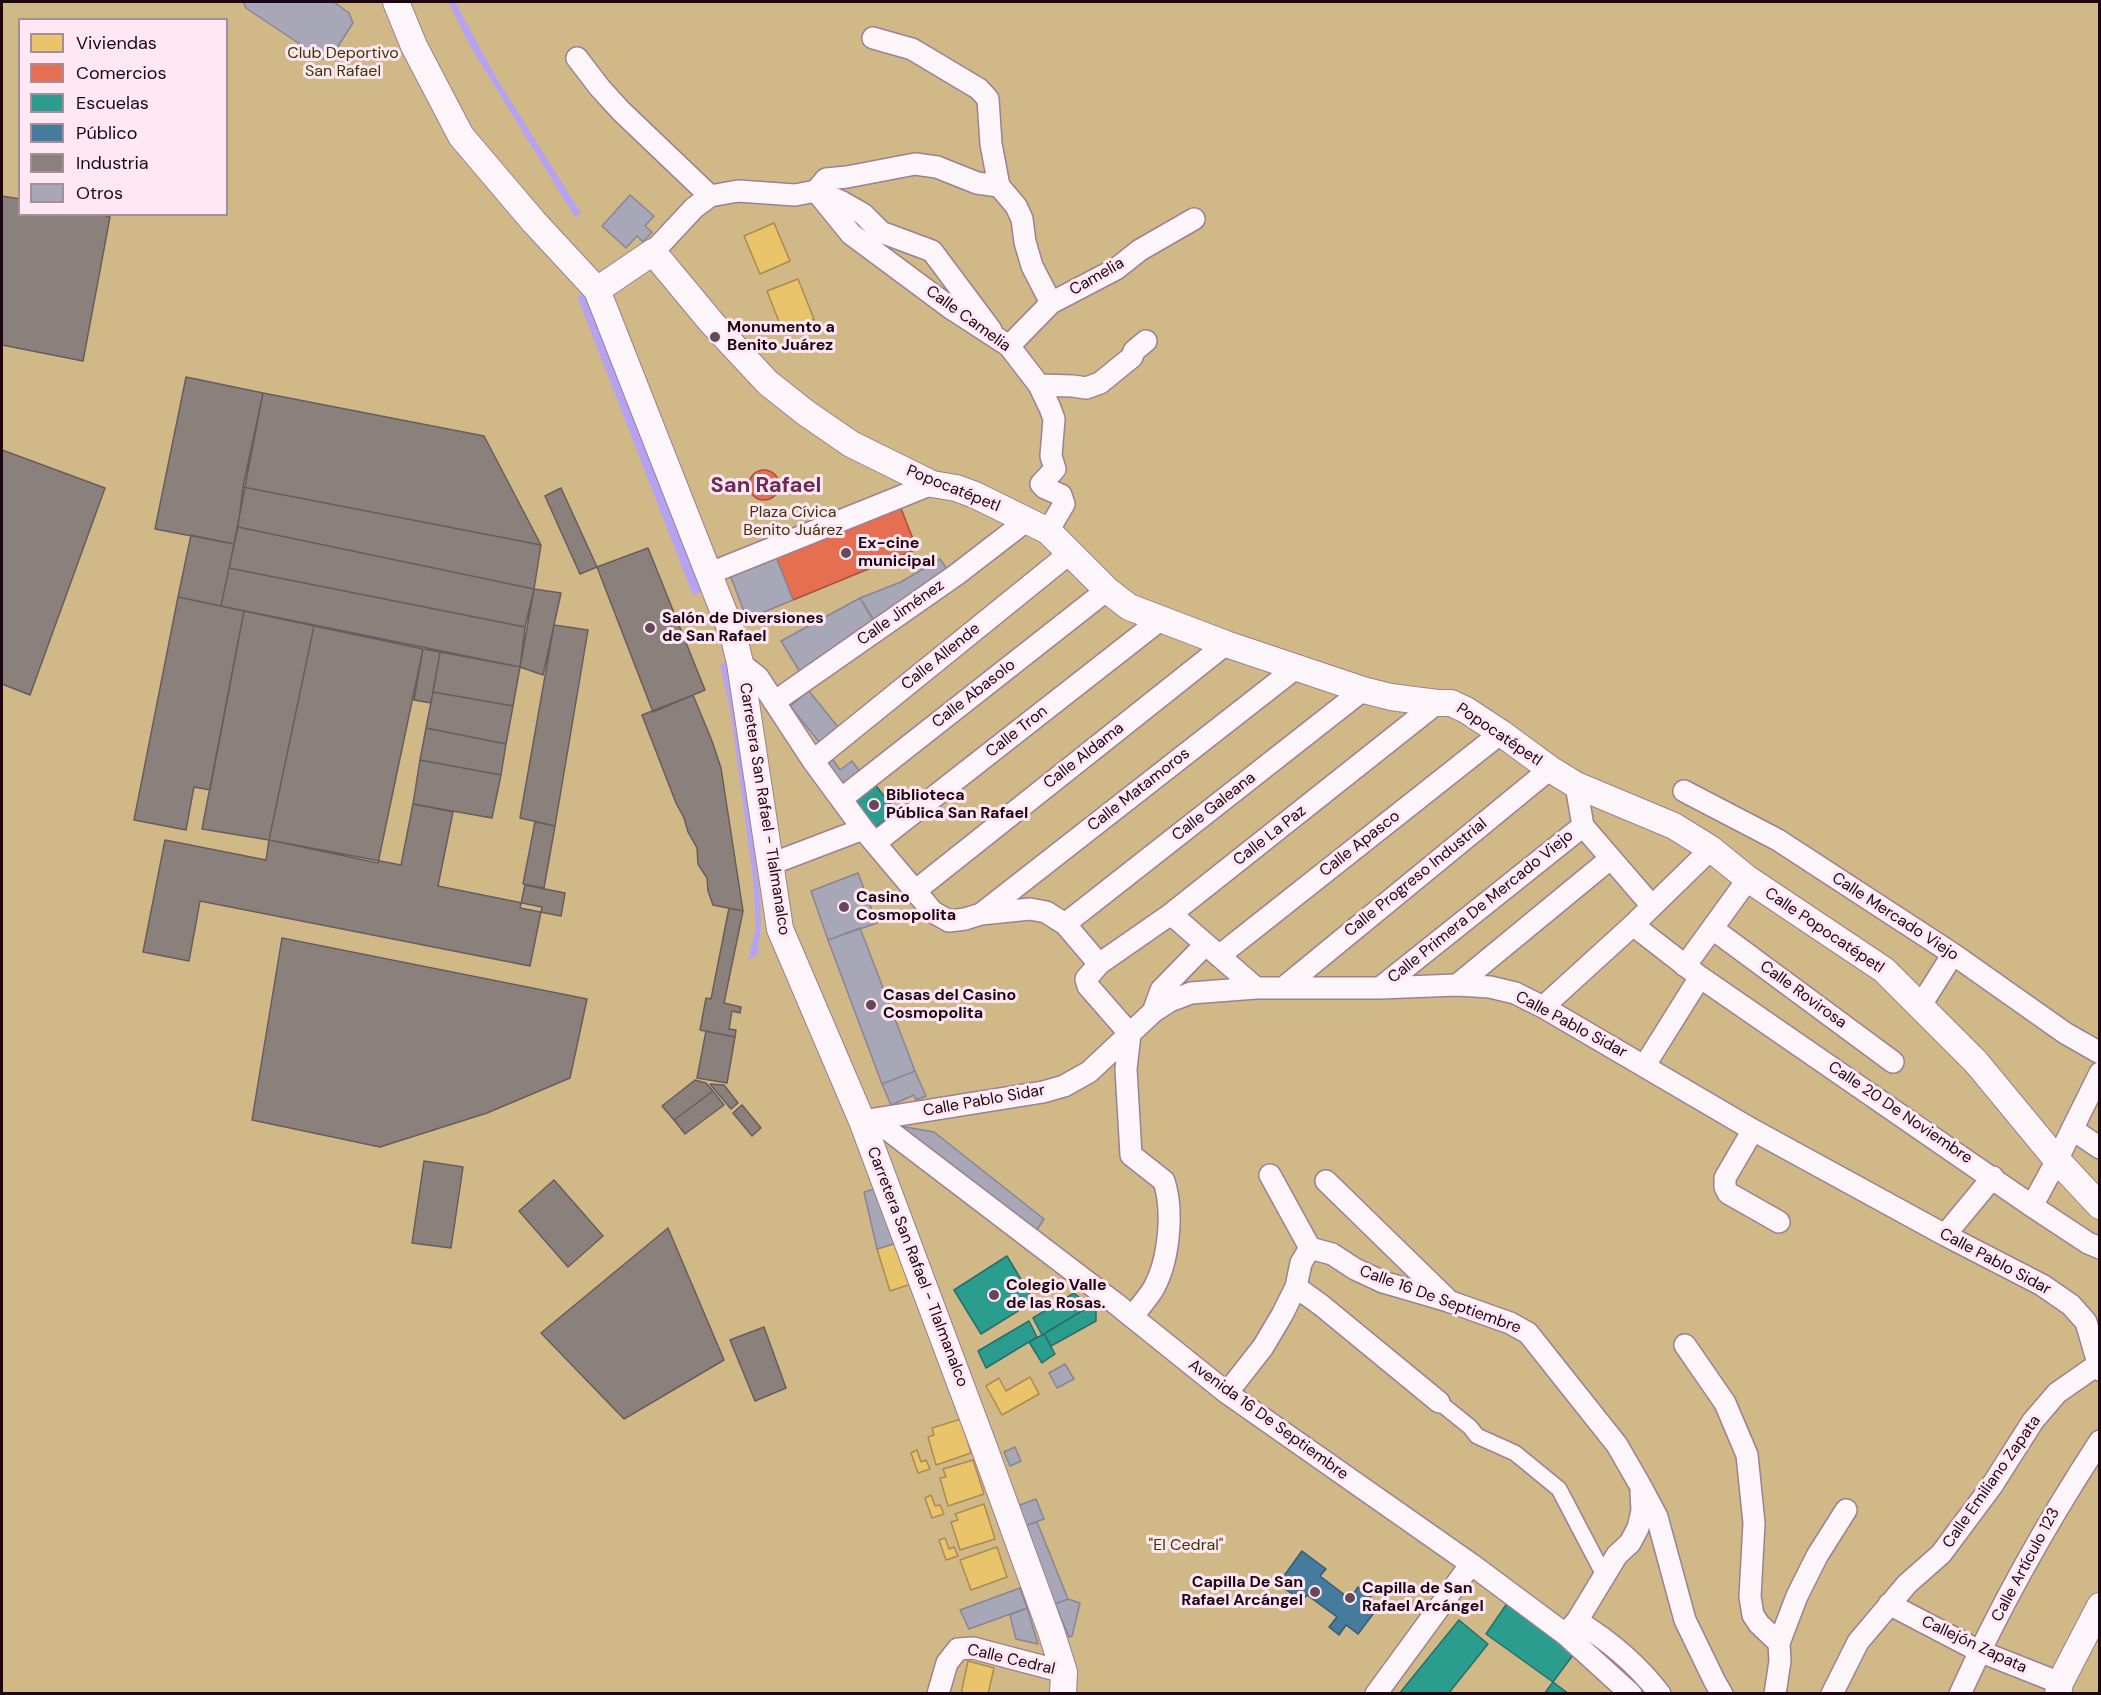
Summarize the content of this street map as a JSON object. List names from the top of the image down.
{
  "streets": {
    "street": [
      "Camelia",
      "Calle Camelia",
      "Popocatépetl",
      "Calle Jiménez",
      "Calle Allende",
      "Calle Abasolo",
      "Calle Tron",
      "Calle Aldama",
      "Calle Matamoros",
      "Calle Galeana",
      "Carretera San Rafael - Tlalmanalco",
      "Calle La Paz",
      "Calle Apasco",
      "Calle Progreso Industrial",
      "Calle Primera De Mercado Viejo",
      "Calle Mercado Viejo",
      "Calle Popocatépetl",
      "Calle Rovirosa",
      "Calle Pablo Sidar",
      "Calle 20 De Noviembre",
      "Calle 16 De Septiembre",
      "Avenida 16 De Septiembre",
      "Calle Emiliano Zapata",
      "Calle Artículo 123",
      "Callejón Zapata",
      "Calle Cedral"
    ]
  },
  "crossings": [
    ["Camelia", "Calle Camelia"],
    ["Calle Camelia", "Popocatépetl"],
    ["Popocatépetl", "Calle Jiménez"],
    ["Popocatépetl", "Calle Allende"],
    ["Popocatépetl", "Calle Abasolo"],
    ["Popocatépetl", "Calle Tron"],
    ["Popocatépetl", "Calle Aldama"],
    ["Popocatépetl", "Calle Matamoros"],
    ["Popocatépetl", "Calle Galeana"],
    ["Popocatépetl", "Calle La Paz"],
    ["Popocatépetl", "Calle Apasco"],
    ["Popocatépetl", "Calle Progreso Industrial"],
    ["Popocatépetl", "Calle Popocatépetl"],
    ["Calle Tron", "Carretera San Rafael - Tlalmanalco"],
    ["Carretera San Rafael - Tlalmanalco", "Calle Pablo Sidar"],
    ["Carretera San Rafael - Tlalmanalco", "Avenida 16 De Septiembre"],
    ["Carretera San Rafael - Tlalmanalco", "Calle Cedral"],
    ["Calle Apasco", "Calle Pablo Sidar"],
    ["Calle Progreso Industrial", "Calle Popocatépetl"],
    ["Calle Progreso Industrial", "Calle Pablo Sidar"],
    ["Calle Primera De Mercado Viejo", "Calle Pablo Sidar"],
    ["Calle Pablo Sidar", "Avenida 16 De Septiembre"],
    ["Calle Pablo Sidar", "Calle Emiliano Zapata"],
    ["Calle Emiliano Zapata", "Callejón Zapata"],
    ["Calle Artículo 123", "Callejón Zapata"]
  ],
  "districts": ["San Rafael"],
  "parks": ["Club Deportivo San Rafael", "Plaza Cívica Benito Juárez", "\"El Cedral\""],
  "places": [
    "Monumento a Benito Juárez",
    "Ex-cine municipal",
    "Salón de Diversiones de San Rafael",
    "Biblioteca Pública San Rafael",
    "Casino Cosmopolita",
    "Casas del Casino Cosmopolita",
    "Colegio Valle de las Rosas.",
    "Capilla De San Rafael Arcángel",
    "Capilla de San Rafael Arcángel"
  ],
  "legend": [
    "Viviendas",
    "Comercios",
    "Escuelas",
    "Público",
    "Industria",
    "Otros"
  ]
}
